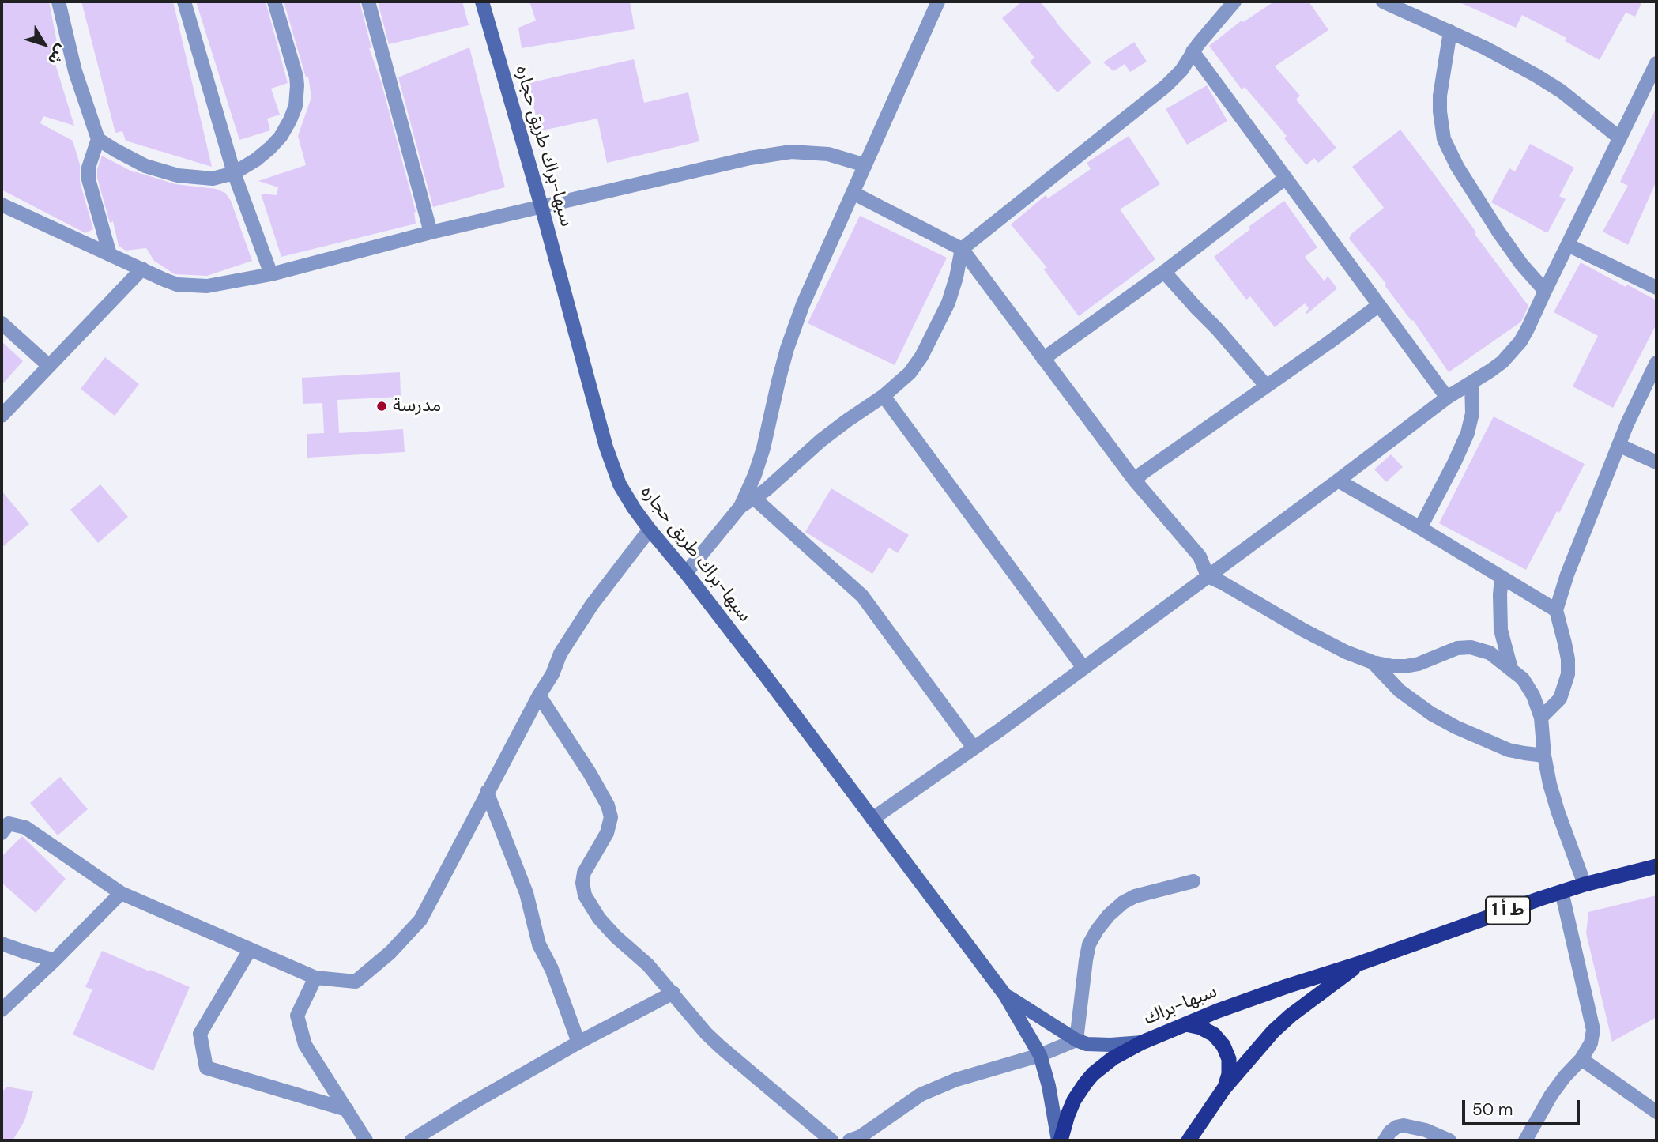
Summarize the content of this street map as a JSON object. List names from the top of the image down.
{
  "streets": {
    "highway": ["ط أ 1", "سبها-براك"],
    "main road": ["سبها-براك طريق حجاره"]
  },
  "crossings": [
    ["سبها-براك طريق حجاره", "سبها-براك"]
  ],
  "places": ["مدرسة"],
  "scale_bar": "50 m",
  "north": "bottom right"
}
